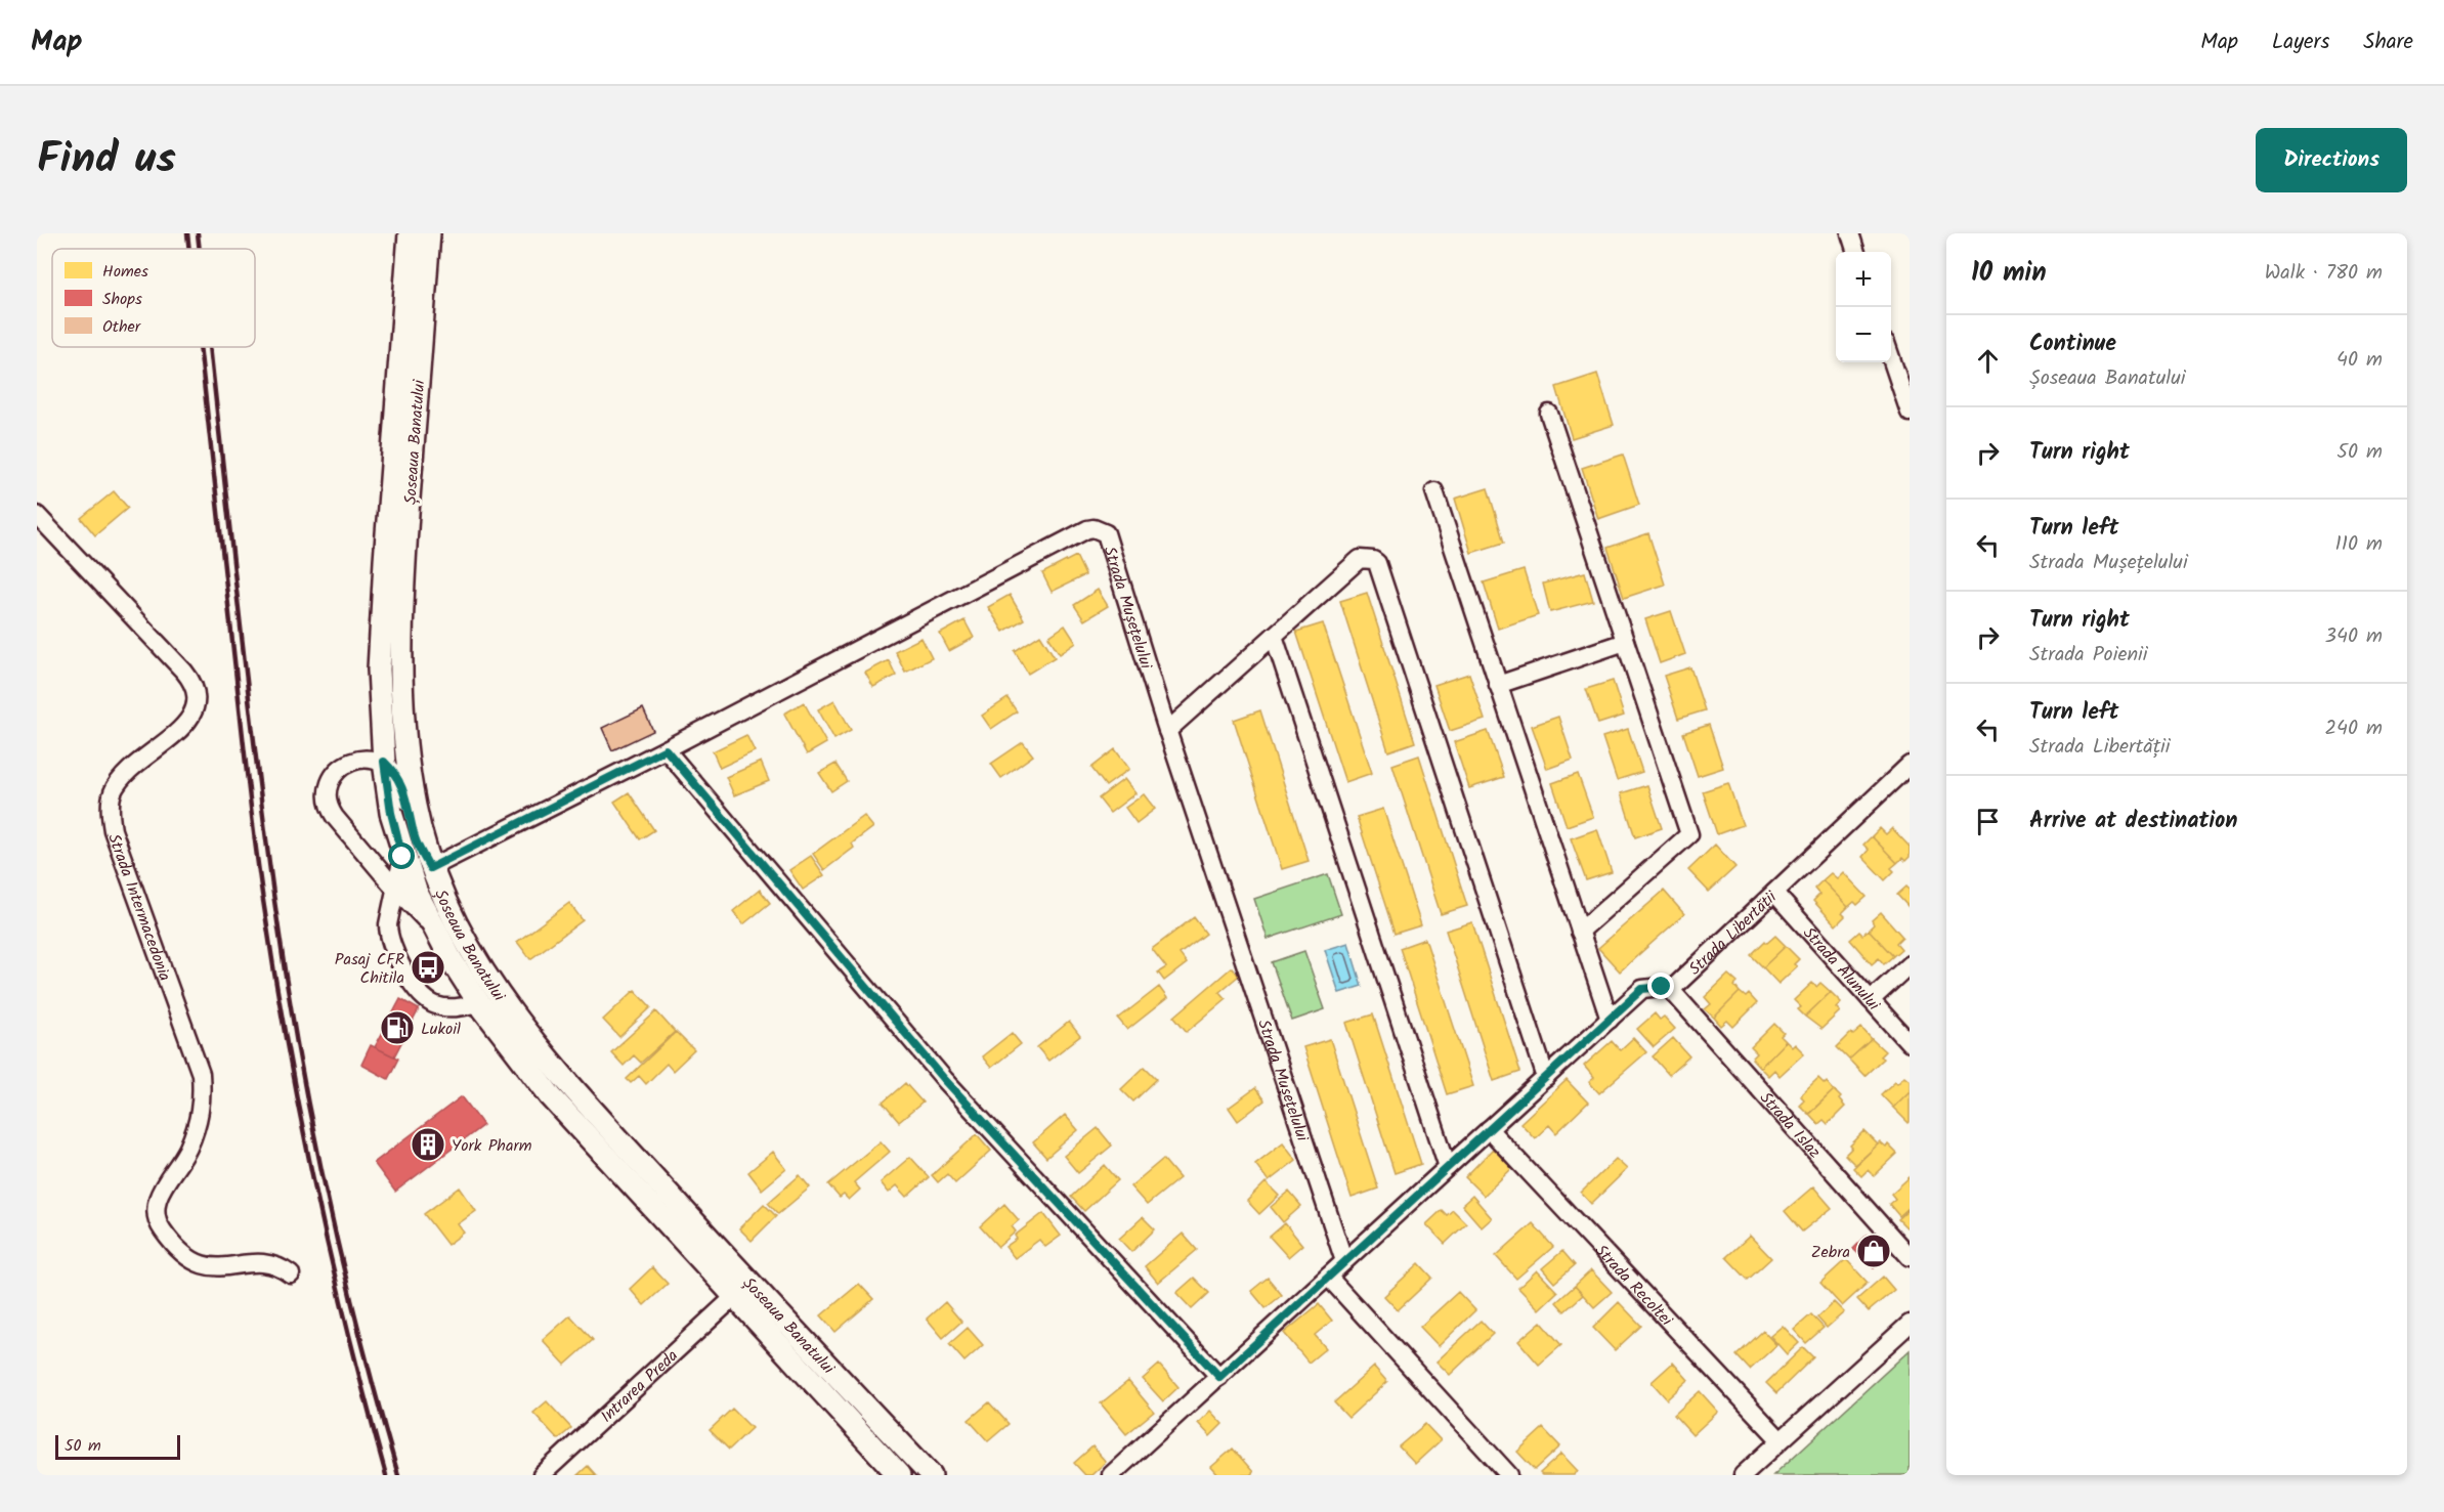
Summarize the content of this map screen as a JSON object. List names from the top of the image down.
{
  "streets": {
    "main road": ["Șoseaua Banatului"],
    "street": [
      "Strada Mușețelului",
      "Strada Intermacedonia",
      "Strada Libertății",
      "Strada Alunului",
      "Strada Islaz",
      "Strada Recoltei",
      "Intrarea Preda"
    ]
  },
  "crossings": [
    ["Șoseaua Banatului", "Strada Mușețelului"],
    ["Șoseaua Banatului", "Intrarea Preda"],
    ["Strada Libertății", "Strada Alunului"],
    ["Strada Libertății", "Strada Islaz"]
  ],
  "places": {
    "bus stop": ["Pasaj CFR Chitila"],
    "fuel station": ["Lukoil"],
    "building": ["York Pharm"],
    "shop": ["Zebra"]
  },
  "legend": ["Homes", "Shops", "Other"],
  "scale_bar": "50 m",
  "page": {
    "header": "Map",
    "nav": ["Map", "Layers", "Share"],
    "title": "Find us",
    "buttons": "Directions",
    "heading": ["10 min", "Walk · 780 m"],
    "map_buttons": ["+", "−"],
    "list": [
      ["Continue", "Șoseaua Banatului", "40 m"],
      ["Turn right", "50 m"],
      ["Turn left", "Strada Mușețelului", "110 m"],
      ["Turn right", "Strada Poienii", "340 m"],
      ["Turn left", "Strada Libertății", "240 m"],
      "Arrive at destination"
    ],
    "scale": "50 m"
  }
}
